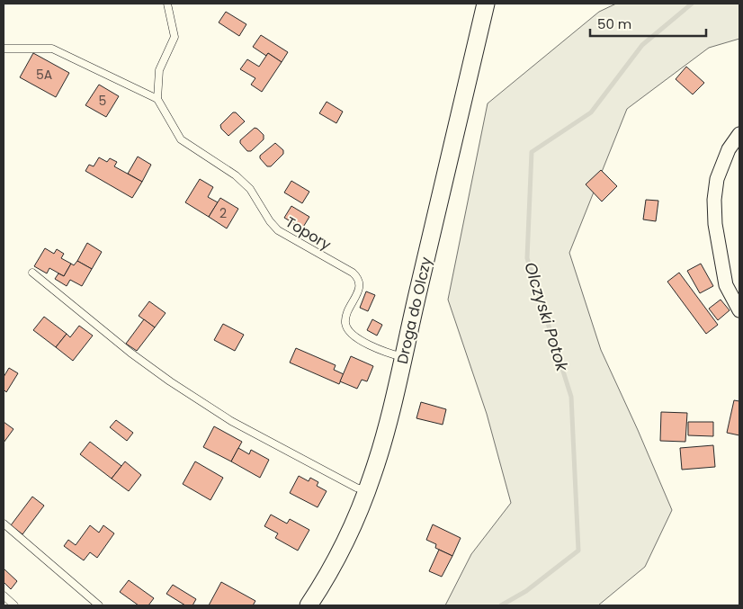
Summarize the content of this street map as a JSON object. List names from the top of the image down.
{
  "streets": {
    "street": ["Droga do Olczy"],
    "lane": ["Topory"]
  },
  "crossings": [
    ["Topory", "Droga do Olczy"]
  ],
  "water": ["Olczyski Potok"],
  "house_numbers": ["5A", "5", "2"],
  "scale_bar": "50 m"
}
